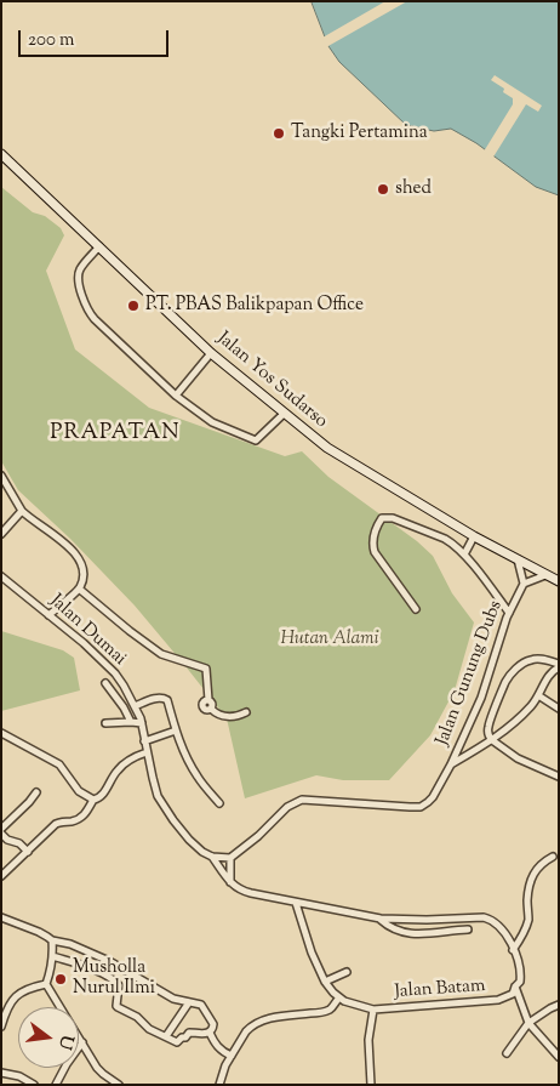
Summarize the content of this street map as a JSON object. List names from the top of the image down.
{
  "streets": {
    "main road": ["Jalan Yos Sudarso"],
    "street": ["Jalan Dumai", "Jalan Gunung Dubs", "Jalan Batam"]
  },
  "districts": ["PRAPATAN"],
  "parks": ["Hutan Alami"],
  "places": [
    "Tangki Pertamina",
    "shed",
    "PT. PBAS Balikpapan Office",
    "Musholla Nurul Ilmi"
  ],
  "scale_bar": "200 m",
  "north": "right"
}
